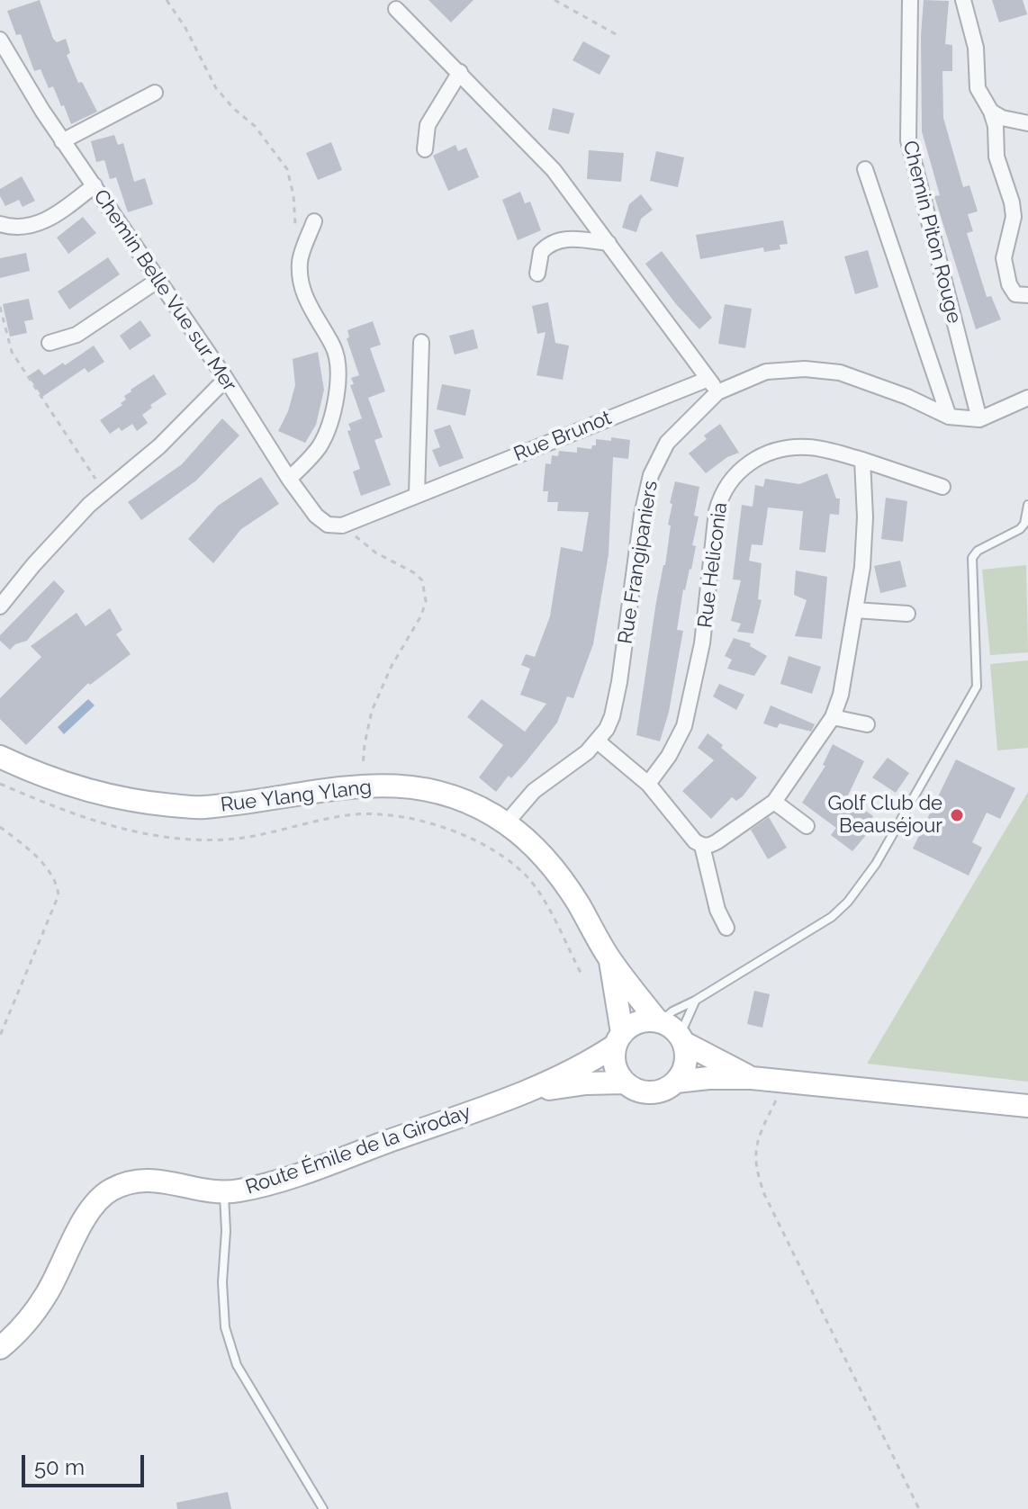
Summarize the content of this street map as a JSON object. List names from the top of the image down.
{
  "streets": {
    "main road": ["Rue Ylang Ylang", "Route Émile de la Giroday"],
    "street": [
      "Chemin Piton Rouge",
      "Chemin Belle Vue sur Mer",
      "Rue Brunot",
      "Rue Frangipaniers",
      "Rue Heliconia"
    ]
  },
  "crossings": [
    ["Chemin Piton Rouge", "Rue Frangipaniers"],
    ["Chemin Belle Vue sur Mer", "Rue Brunot"],
    ["Rue Frangipaniers", "Rue Ylang Ylang"]
  ],
  "places": ["Golf Club de Beauséjour"],
  "scale_bar": "50 m"
}
